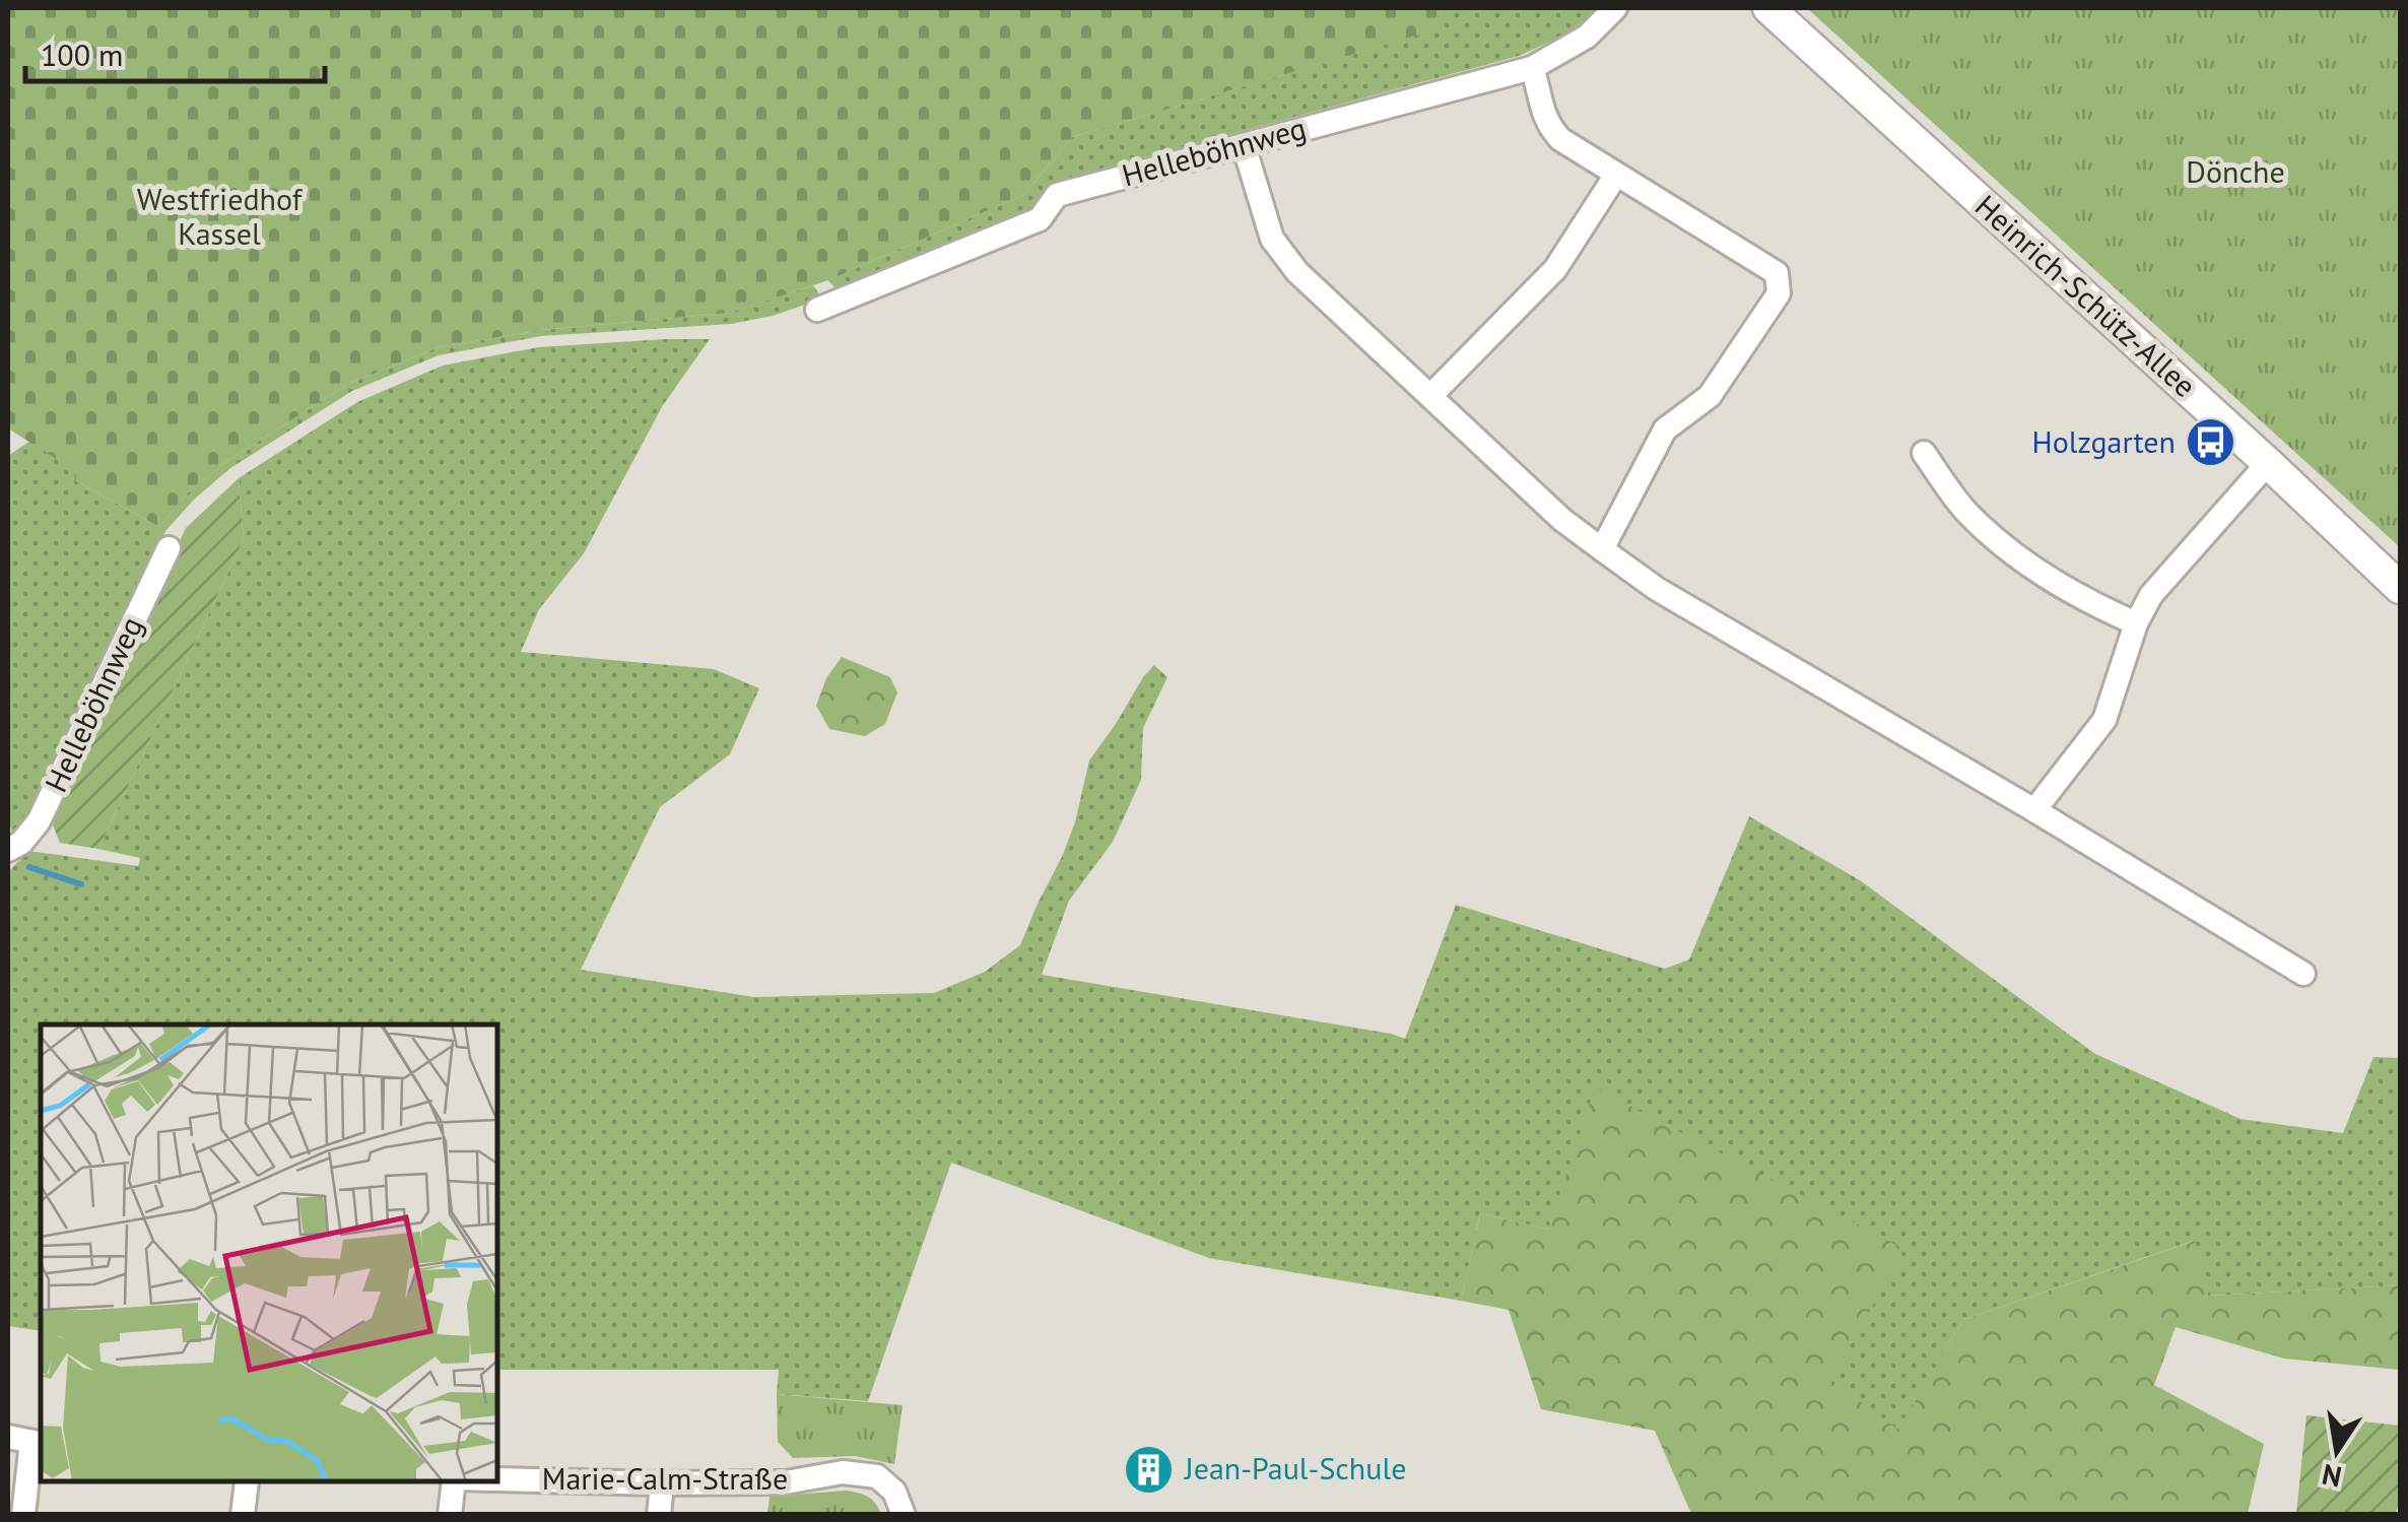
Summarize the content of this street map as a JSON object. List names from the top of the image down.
{
  "streets": {
    "main road": ["Heinrich-Schütz-Allee"],
    "street": ["Helleböhnweg", "Marie-Calm-Straße"]
  },
  "parks": ["Dönche", "Westfriedhof Kassel"],
  "places": {
    "bus stop": ["Holzgarten"],
    "building": ["Jean-Paul-Schule"]
  },
  "scale_bar": "100 m",
  "north": "bottom"
}
